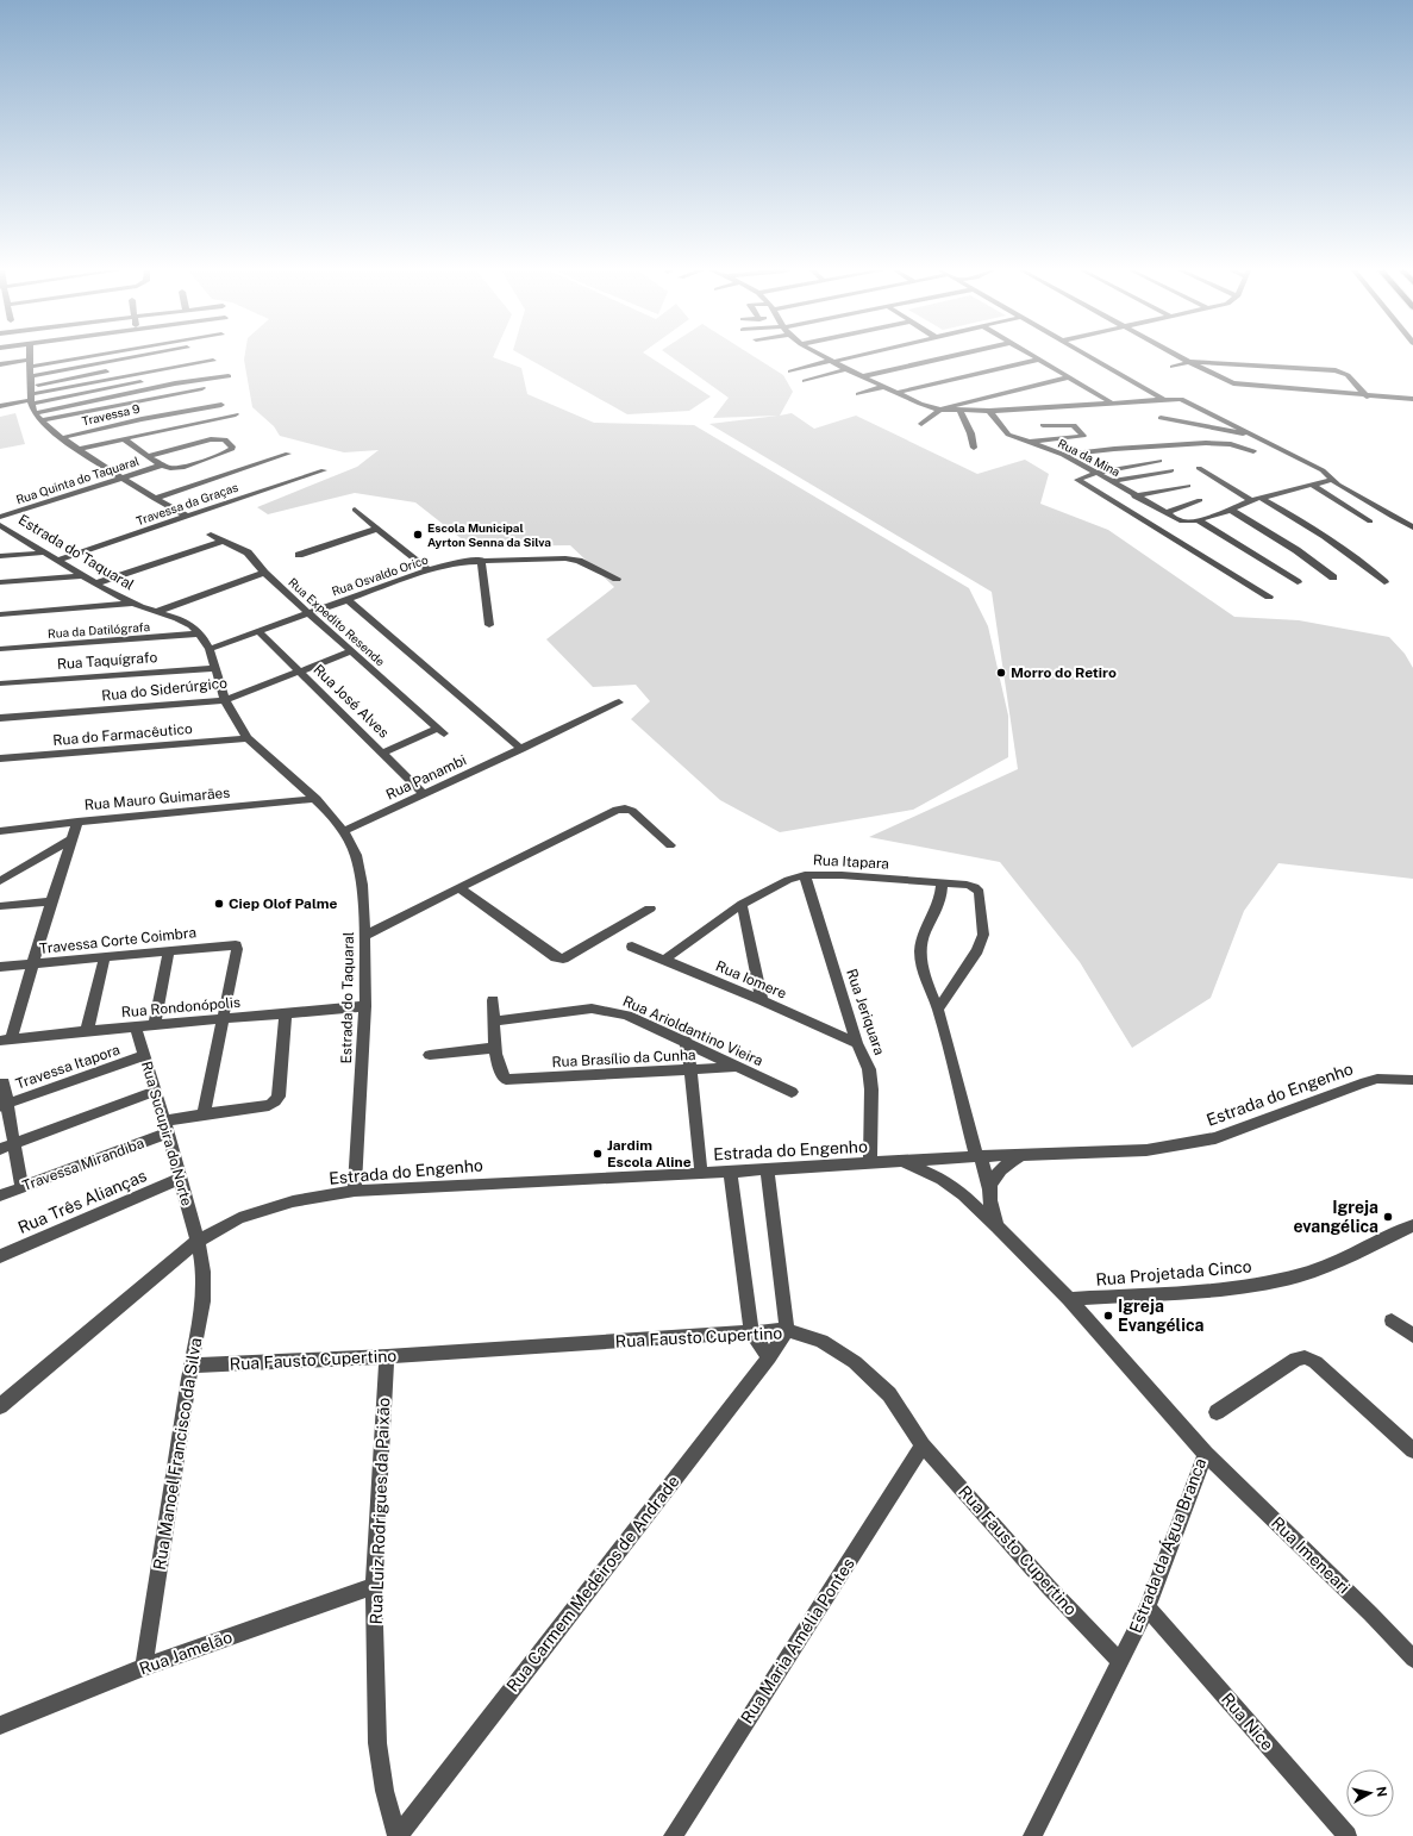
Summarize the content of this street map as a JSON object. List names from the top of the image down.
{
  "streets": {
    "street": [
      "Travessa 9",
      "Rua da Mina",
      "Rua Quinta do Taquaral",
      "Travessa da Graças",
      "Estrada do Taquaral",
      "Rua Osvaldo Orico",
      "Rua Expedito Resende",
      "Rua da Datilógrafa",
      "Rua Taquígrafo",
      "Rua do Siderúrgico",
      "Rua José Alves",
      "Rua do Farmacêutico",
      "Rua Panambi",
      "Rua Mauro Guimarães",
      "Rua Itapara",
      "Travessa Corte Coimbra",
      "Rua Iomere",
      "Rua Rondonópolis",
      "Rua Jeriquara",
      "Rua Arioldantino Vieira",
      "Rua Brasílio da Cunha",
      "Travessa Itapora",
      "Estrada do Engenho",
      "Rua Sucupira do Norte",
      "Travessa Mirandiba",
      "Rua Três Alianças",
      "Rua Projetada Cinco",
      "Rua Fausto Cupertino",
      "Rua Manoel Francisco da Silva",
      "Rua Luiz Rodrigues da Paixão",
      "Estrada da Água Branca",
      "Rua Imeneari",
      "Rua Carmem Medeiros de Andrade",
      "Rua Maria Amélia Pontes",
      "Rua Jamelão",
      "Rua Nice"
    ]
  },
  "crossings": [
    ["Travessa da Graças", "Estrada do Taquaral"],
    ["Estrada do Taquaral", "Rua Osvaldo Orico"],
    ["Estrada do Taquaral", "Rua da Datilógrafa"],
    ["Estrada do Taquaral", "Rua Taquígrafo"],
    ["Estrada do Taquaral", "Rua do Siderúrgico"],
    ["Estrada do Taquaral", "Rua do Farmacêutico"],
    ["Estrada do Taquaral", "Rua Panambi"],
    ["Estrada do Taquaral", "Rua Mauro Guimarães"],
    ["Estrada do Taquaral", "Rua Rondonópolis"],
    ["Estrada do Taquaral", "Estrada do Engenho"],
    ["Rua Osvaldo Orico", "Rua Expedito Resende"],
    ["Rua Osvaldo Orico", "Rua José Alves"],
    ["Rua Expedito Resende", "Rua do Siderúrgico"],
    ["Rua Expedito Resende", "Rua José Alves"],
    ["Rua do Siderúrgico", "Rua José Alves"],
    ["Rua José Alves", "Rua Panambi"],
    ["Rua Itapara", "Rua Iomere"],
    ["Rua Itapara", "Rua Jeriquara"],
    ["Travessa Corte Coimbra", "Rua Rondonópolis"],
    ["Rua Iomere", "Rua Jeriquara"],
    ["Rua Rondonópolis", "Rua Sucupira do Norte"],
    ["Rua Rondonópolis", "Travessa Mirandiba"],
    ["Rua Jeriquara", "Estrada do Engenho"],
    ["Rua Arioldantino Vieira", "Rua Brasílio da Cunha"],
    ["Travessa Itapora", "Rua Sucupira do Norte"],
    ["Estrada do Engenho", "Rua Sucupira do Norte"],
    ["Estrada do Engenho", "Rua Manoel Francisco da Silva"],
    ["Estrada do Engenho", "Estrada da Água Branca"],
    ["Rua Sucupira do Norte", "Travessa Mirandiba"],
    ["Rua Sucupira do Norte", "Rua Três Alianças"],
    ["Rua Sucupira do Norte", "Rua Manoel Francisco da Silva"],
    ["Rua Projetada Cinco", "Estrada da Água Branca"],
    ["Rua Fausto Cupertino", "Rua Manoel Francisco da Silva"],
    ["Rua Fausto Cupertino", "Rua Luiz Rodrigues da Paixão"],
    ["Rua Fausto Cupertino", "Estrada da Água Branca"],
    ["Rua Fausto Cupertino", "Rua Carmem Medeiros de Andrade"],
    ["Rua Fausto Cupertino", "Rua Maria Amélia Pontes"],
    ["Rua Manoel Francisco da Silva", "Rua Jamelão"],
    ["Rua Luiz Rodrigues da Paixão", "Rua Carmem Medeiros de Andrade"],
    ["Rua Luiz Rodrigues da Paixão", "Rua Jamelão"],
    ["Estrada da Água Branca", "Rua Imeneari"],
    ["Estrada da Água Branca", "Rua Nice"]
  ],
  "places": [
    "Escola Municipal Ayrton Senna da Silva",
    "Morro do Retiro",
    "Ciep Olof Palme",
    "Jardim Escola Aline",
    "Igreja evangélica",
    "Igreja Evangélica"
  ],
  "north": "right"
}
